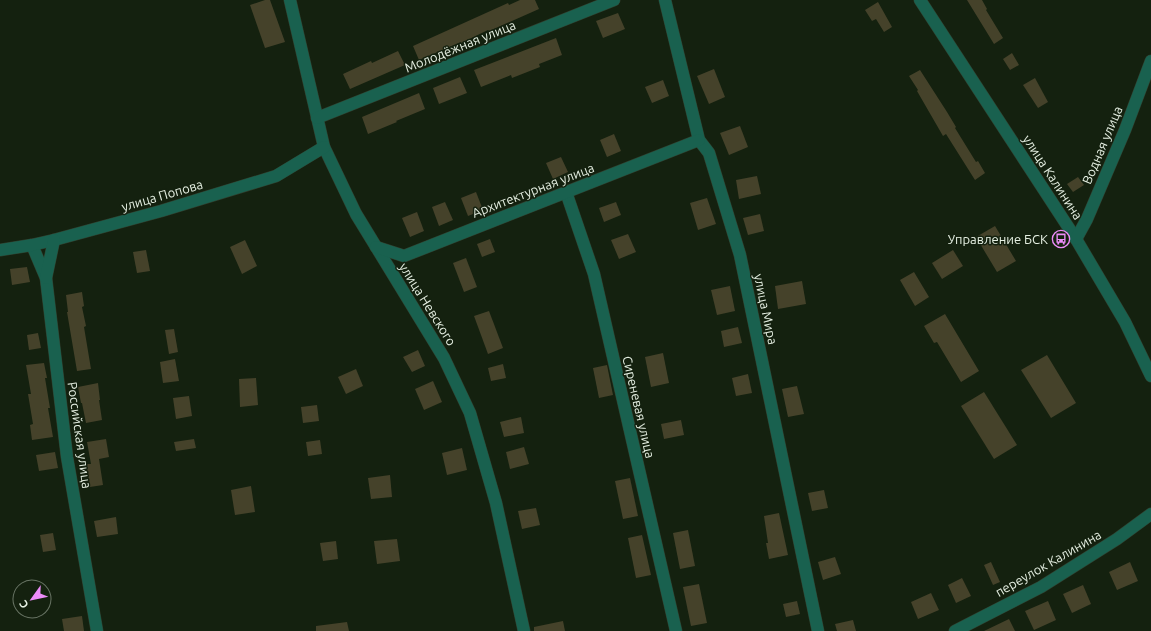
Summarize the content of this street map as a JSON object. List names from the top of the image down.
{
  "streets": {
    "street": [
      "Молодёжная улица",
      "Водная улица",
      "улица Калинина",
      "Архитектурная улица",
      "улица Попова",
      "улица Невского",
      "улица Мира",
      "Сиреневая улица",
      "Российская улица",
      "переулок Калинина"
    ]
  },
  "crossings": [
    ["Молодёжная улица", "улица Невского"],
    ["Водная улица", "улица Калинина"],
    ["Архитектурная улица", "улица Невского"],
    ["Архитектурная улица", "улица Мира"],
    ["Архитектурная улица", "Сиреневая улица"],
    ["улица Попова", "улица Невского"],
    ["улица Попова", "Российская улица"]
  ],
  "places": {
    "bus stop": ["Управление БСК"]
  },
  "north": "bottom left"
}
